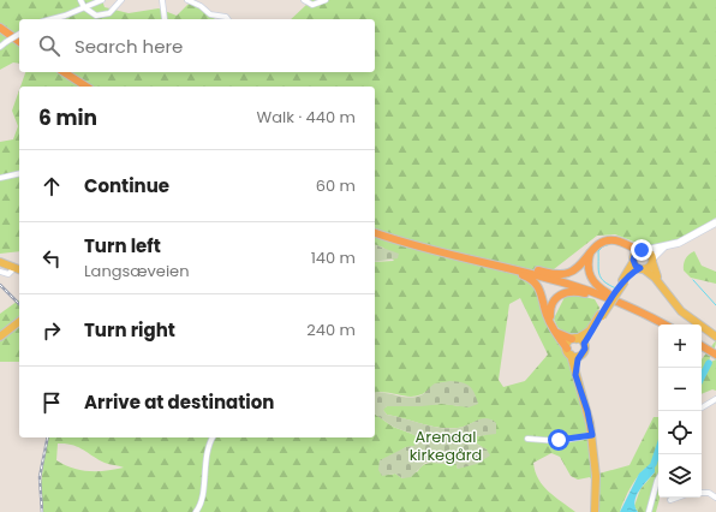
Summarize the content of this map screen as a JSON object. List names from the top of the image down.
{
  "parks": ["Arendal kirkegård"],
  "page": {
    "search": "Search here",
    "heading": ["6 min", "Walk · 440 m"],
    "list": [
      ["Continue", "60 m"],
      ["Turn left", "Langsæveien", "140 m"],
      ["Turn right", "240 m"],
      "Arrive at destination"
    ],
    "map_buttons": ["+", "−"]
  }
}
